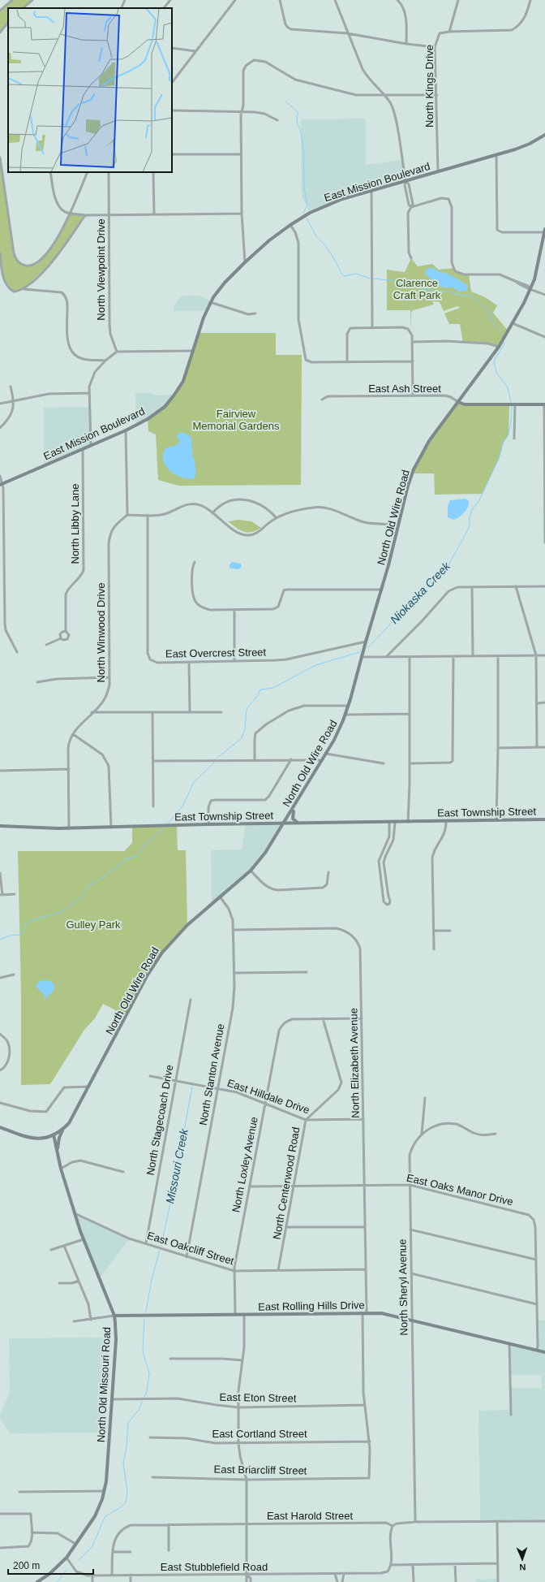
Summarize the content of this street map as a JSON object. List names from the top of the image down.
{
  "streets": {
    "street": [
      "North Kings Drive",
      "East Mission Boulevard",
      "North Viewpoint Drive",
      "East Ash Street",
      "North Old Wire Road",
      "North Libby Lane",
      "North Winwood Drive",
      "East Overcrest Street",
      "East Township Street",
      "North Elizabeth Avenue",
      "North Stanton Avenue",
      "East Hilldale Drive",
      "North Stagecoach Drive",
      "North Loxley Avenue",
      "North Centerwood Road",
      "East Oaks Manor Drive",
      "East Oakcliff Street",
      "North Sheryl Avenue",
      "East Rolling Hills Drive",
      "North Old Missouri Road",
      "East Eton Street",
      "East Cortland Street",
      "East Briarcliff Street",
      "East Harold Street",
      "East Stubblefield Road"
    ]
  },
  "crossings": [
    ["North Kings Drive", "East Mission Boulevard"],
    ["East Mission Boulevard", "North Libby Lane"],
    ["East Ash Street", "North Old Wire Road"],
    ["North Old Wire Road", "East Overcrest Street"],
    ["North Old Wire Road", "East Township Street"],
    ["North Old Wire Road", "North Stanton Avenue"],
    ["North Old Wire Road", "North Old Missouri Road"],
    ["North Winwood Drive", "East Township Street"],
    ["North Elizabeth Avenue", "North Stanton Avenue"],
    ["North Elizabeth Avenue", "East Hilldale Drive"],
    ["North Elizabeth Avenue", "East Oaks Manor Drive"],
    ["North Elizabeth Avenue", "East Oakcliff Street"],
    ["North Elizabeth Avenue", "East Rolling Hills Drive"],
    ["North Elizabeth Avenue", "East Eton Street"],
    ["North Elizabeth Avenue", "East Cortland Street"],
    ["North Elizabeth Avenue", "East Briarcliff Street"],
    ["North Stanton Avenue", "East Hilldale Drive"],
    ["North Stanton Avenue", "East Oakcliff Street"],
    ["East Hilldale Drive", "North Stagecoach Drive"],
    ["East Hilldale Drive", "North Loxley Avenue"],
    ["East Hilldale Drive", "North Centerwood Road"],
    ["North Stagecoach Drive", "East Oakcliff Street"],
    ["North Loxley Avenue", "North Centerwood Road"],
    ["North Loxley Avenue", "East Oaks Manor Drive"],
    ["North Loxley Avenue", "East Oakcliff Street"],
    ["North Loxley Avenue", "East Rolling Hills Drive"],
    ["North Centerwood Road", "East Oaks Manor Drive"],
    ["North Centerwood Road", "East Oakcliff Street"],
    ["East Oaks Manor Drive", "North Sheryl Avenue"],
    ["East Oaks Manor Drive", "East Rolling Hills Drive"],
    ["East Oakcliff Street", "North Old Missouri Road"],
    ["North Sheryl Avenue", "East Rolling Hills Drive"],
    ["North Sheryl Avenue", "East Harold Street"],
    ["East Rolling Hills Drive", "North Old Missouri Road"],
    ["North Old Missouri Road", "East Eton Street"],
    ["North Old Missouri Road", "East Stubblefield Road"],
    ["East Harold Street", "East Stubblefield Road"]
  ],
  "water": ["Niokaska Creek", "Missouri Creek"],
  "parks": ["Clarence Craft Park", "Fairview Memorial Gardens", "Gulley Park"],
  "scale_bar": "200 m",
  "north": "bottom"
}
